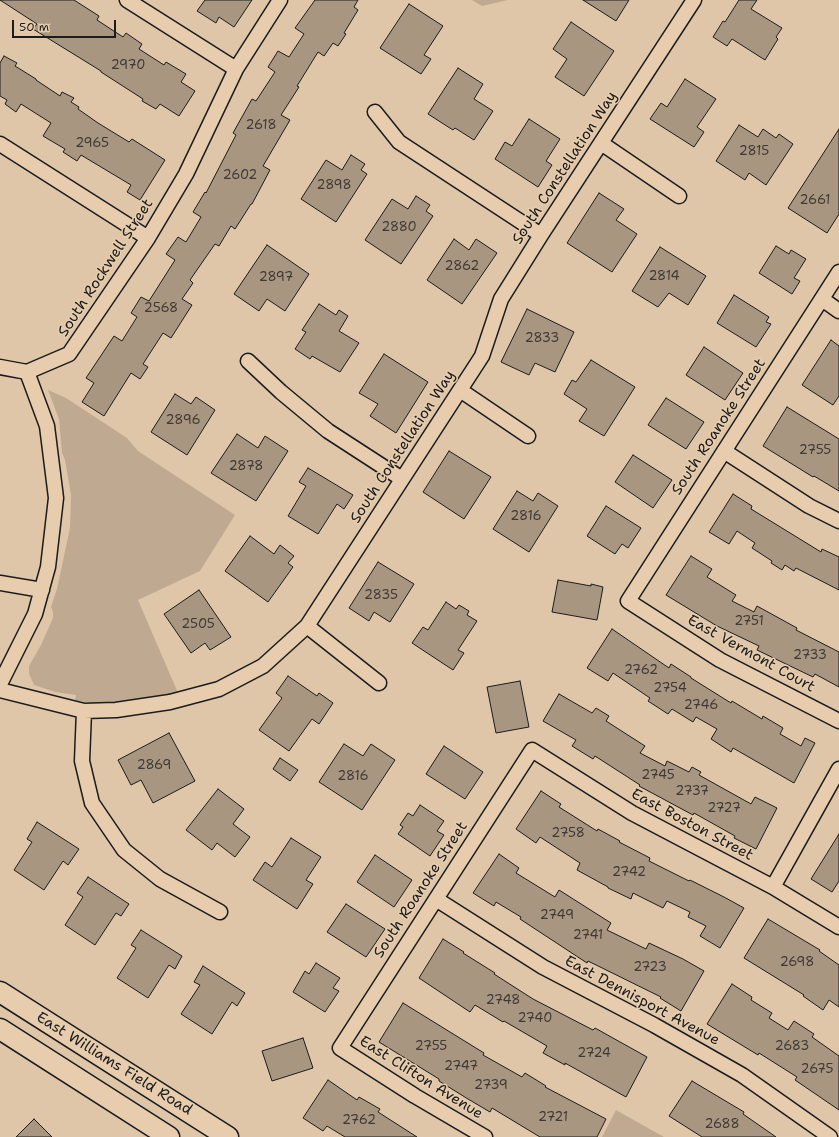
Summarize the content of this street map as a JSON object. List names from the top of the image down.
{
  "streets": {
    "main road": ["East Williams Field Road"],
    "street": [
      "South Constellation Way",
      "South Rockwell Street",
      "South Roanoke Street",
      "East Vermont Court",
      "East Boston Street",
      "East Dennisport Avenue",
      "East Clifton Avenue"
    ]
  },
  "crossings": [
    ["South Roanoke Street", "East Vermont Court"],
    ["South Roanoke Street", "East Boston Street"],
    ["South Roanoke Street", "East Dennisport Avenue"],
    ["South Roanoke Street", "East Clifton Avenue"]
  ],
  "house_numbers": [
    "2970",
    "2618",
    "2965",
    "2815",
    "2602",
    "2898",
    "2661",
    "2880",
    "2862",
    "2814",
    "2897",
    "2568",
    "2833",
    "2896",
    "2755",
    "2878",
    "2816",
    "2835",
    "2751",
    "2505",
    "2733",
    "2762",
    "2754",
    "2746",
    "2869",
    "2745",
    "2816",
    "2737",
    "2727",
    "2758",
    "2742",
    "2749",
    "2741",
    "2698",
    "2723",
    "2748",
    "2740",
    "2755",
    "2683",
    "2724",
    "2747",
    "2675",
    "2739",
    "2721",
    "2762",
    "2688"
  ],
  "scale_bar": "50 m"
}
